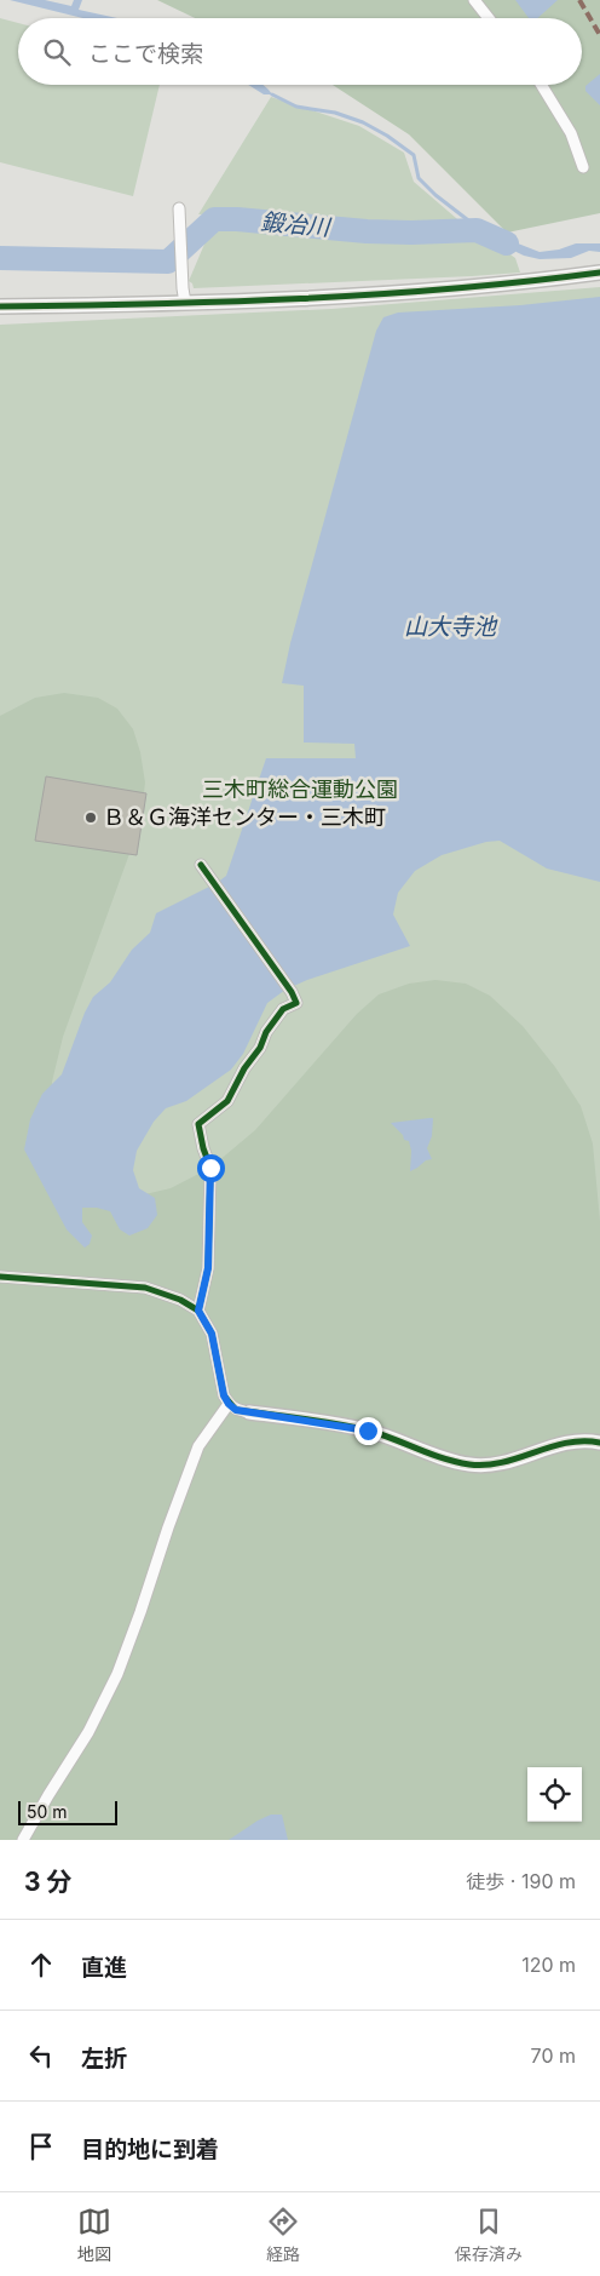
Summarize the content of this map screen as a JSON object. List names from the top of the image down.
{
  "water": ["鍛冶川", "山大寺池"],
  "parks": ["三木町総合運動公園"],
  "places": ["Ｂ＆Ｇ海洋センター・三木町"],
  "scale_bar": "50 m",
  "page": {
    "search": "ここで検索",
    "scale": "50 m",
    "heading": ["3 分", "徒歩 · 190 m"],
    "list": [
      ["直進", "120 m"],
      ["左折", "70 m"],
      "目的地に到着"
    ],
    "nav": ["地図", "経路", "保存済み"]
  }
}
